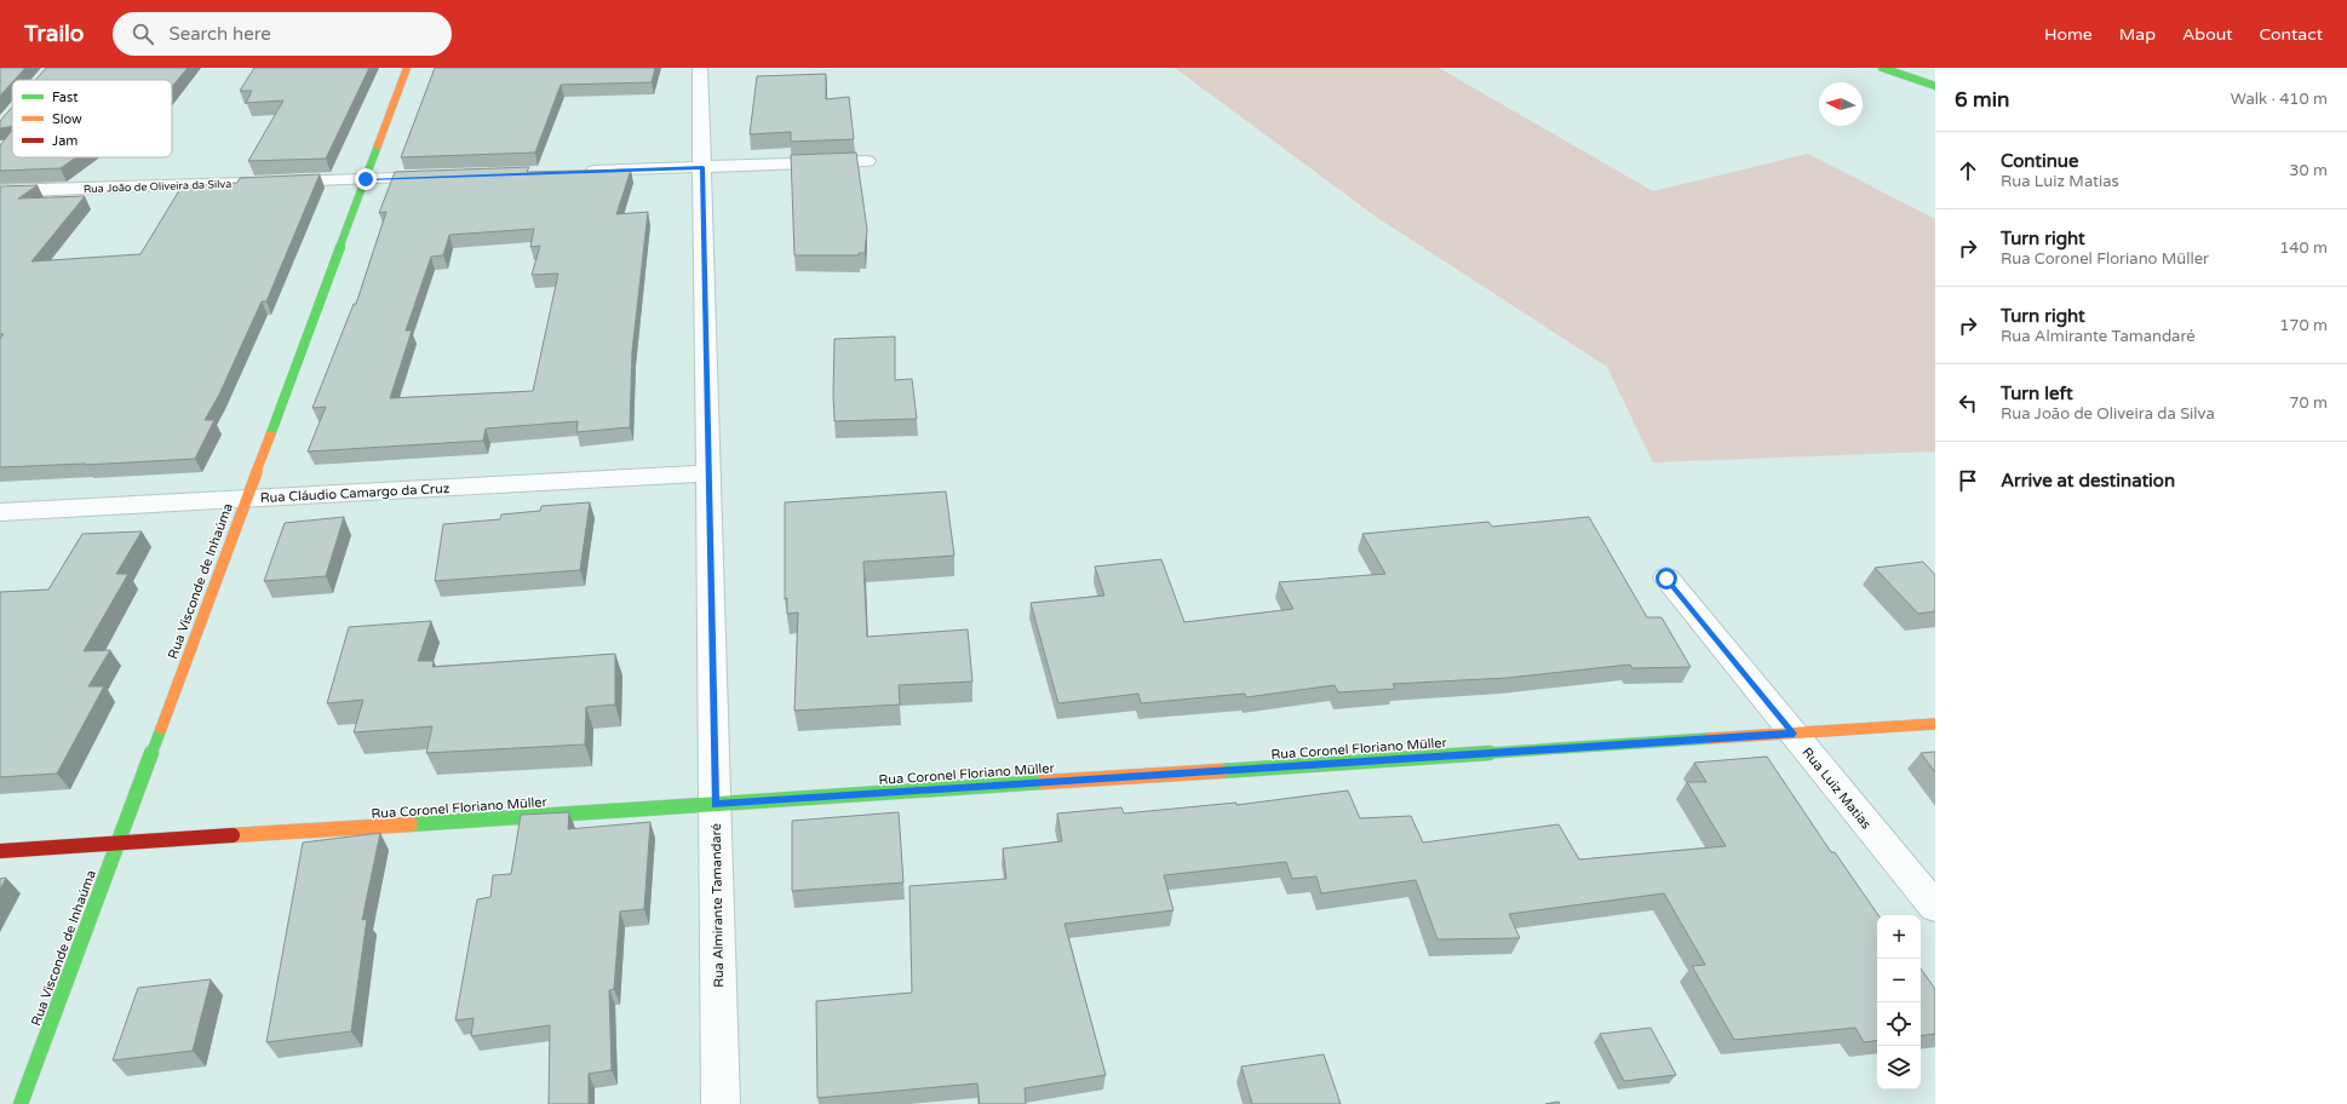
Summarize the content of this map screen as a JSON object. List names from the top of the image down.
{
  "streets": {
    "street": [
      "Rua João de Oliveira da Silva",
      "Rua Cláudio Camargo da Cruz",
      "Rua Visconde de Inhaúma",
      "Rua Coronel Floriano Müller",
      "Rua Luiz Matias",
      "Rua Almirante Tamandaré"
    ]
  },
  "crossings": [
    ["Rua João de Oliveira da Silva", "Rua Visconde de Inhaúma"],
    ["Rua Cláudio Camargo da Cruz", "Rua Visconde de Inhaúma"],
    ["Rua Cláudio Camargo da Cruz", "Rua Almirante Tamandaré"],
    ["Rua Visconde de Inhaúma", "Rua Coronel Floriano Müller"],
    ["Rua Coronel Floriano Müller", "Rua Luiz Matias"],
    ["Rua Coronel Floriano Müller", "Rua Almirante Tamandaré"]
  ],
  "legend": ["Fast", "Slow", "Jam"],
  "north": "left",
  "page": {
    "header": "Trailo",
    "search": "Search here",
    "nav": [
      "Home",
      "Map",
      "About",
      "Contact"
    ],
    "heading": ["6 min", "Walk · 410 m"],
    "list": [
      ["Continue", "Rua Luiz Matias", "30 m"],
      ["Turn right", "Rua Coronel Floriano Müller", "140 m"],
      ["Turn right", "Rua Almirante Tamandaré", "170 m"],
      ["Turn left", "Rua João de Oliveira da Silva", "70 m"],
      "Arrive at destination"
    ],
    "map_buttons": ["+", "−"]
  }
}
